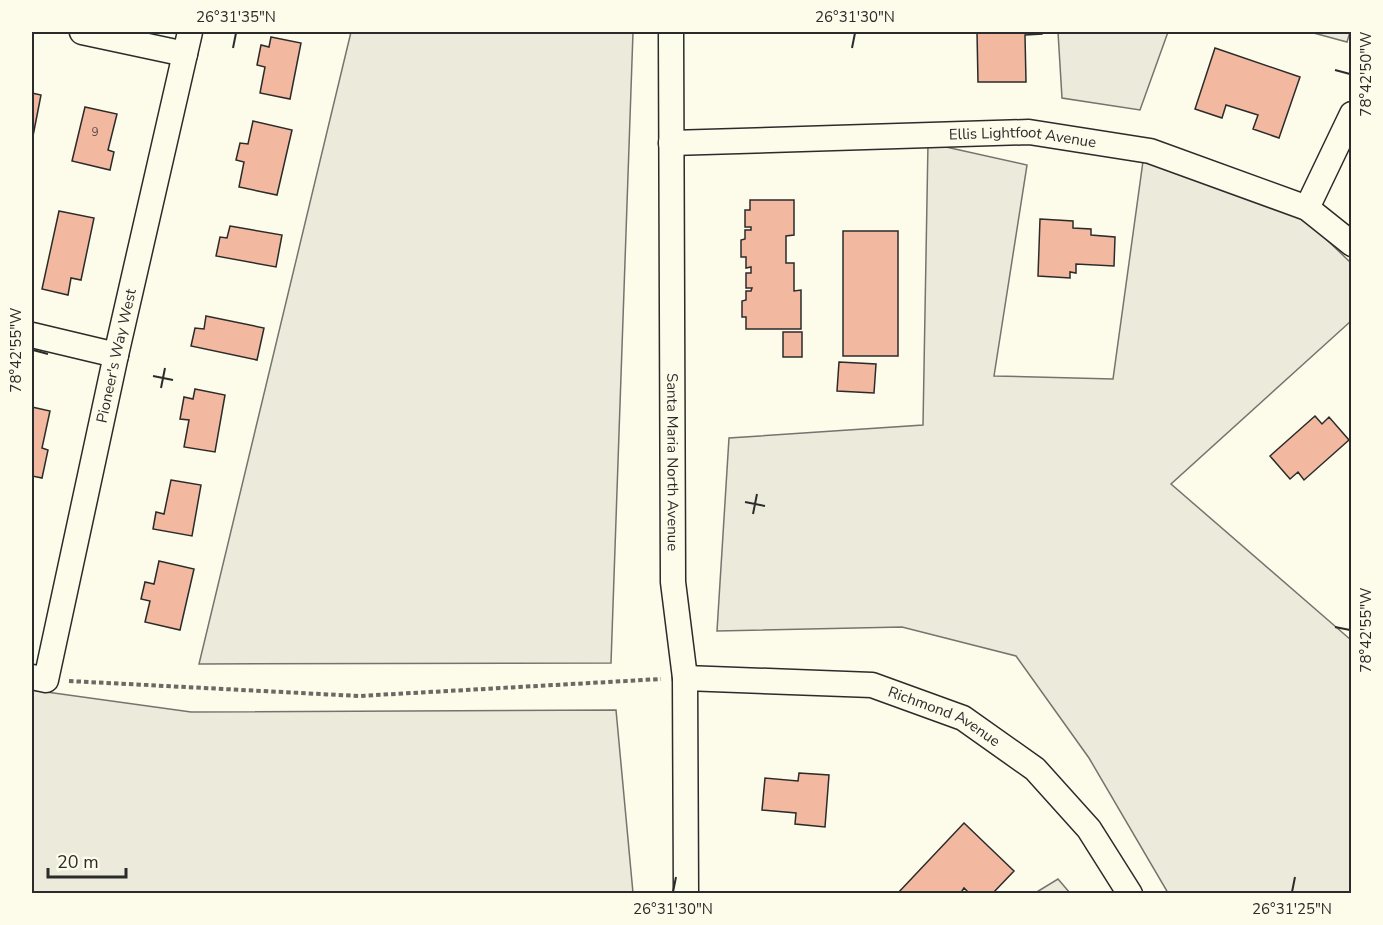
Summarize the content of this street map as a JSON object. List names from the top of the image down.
{
  "streets": {
    "street": [
      "Ellis Lightfoot Avenue",
      "Pioneer's Way West",
      "Santa Maria North Avenue",
      "Richmond Avenue"
    ]
  },
  "crossings": [
    ["Ellis Lightfoot Avenue", "Santa Maria North Avenue"],
    ["Santa Maria North Avenue", "Richmond Avenue"]
  ],
  "house_numbers": ["9"],
  "scale_bar": "20 m",
  "coordinates": [
    "26°31'35\"N",
    "26°31'30\"N",
    "78°42'50\"W",
    "78°42'55\"W",
    "26°31'25\"N"
  ]
}
